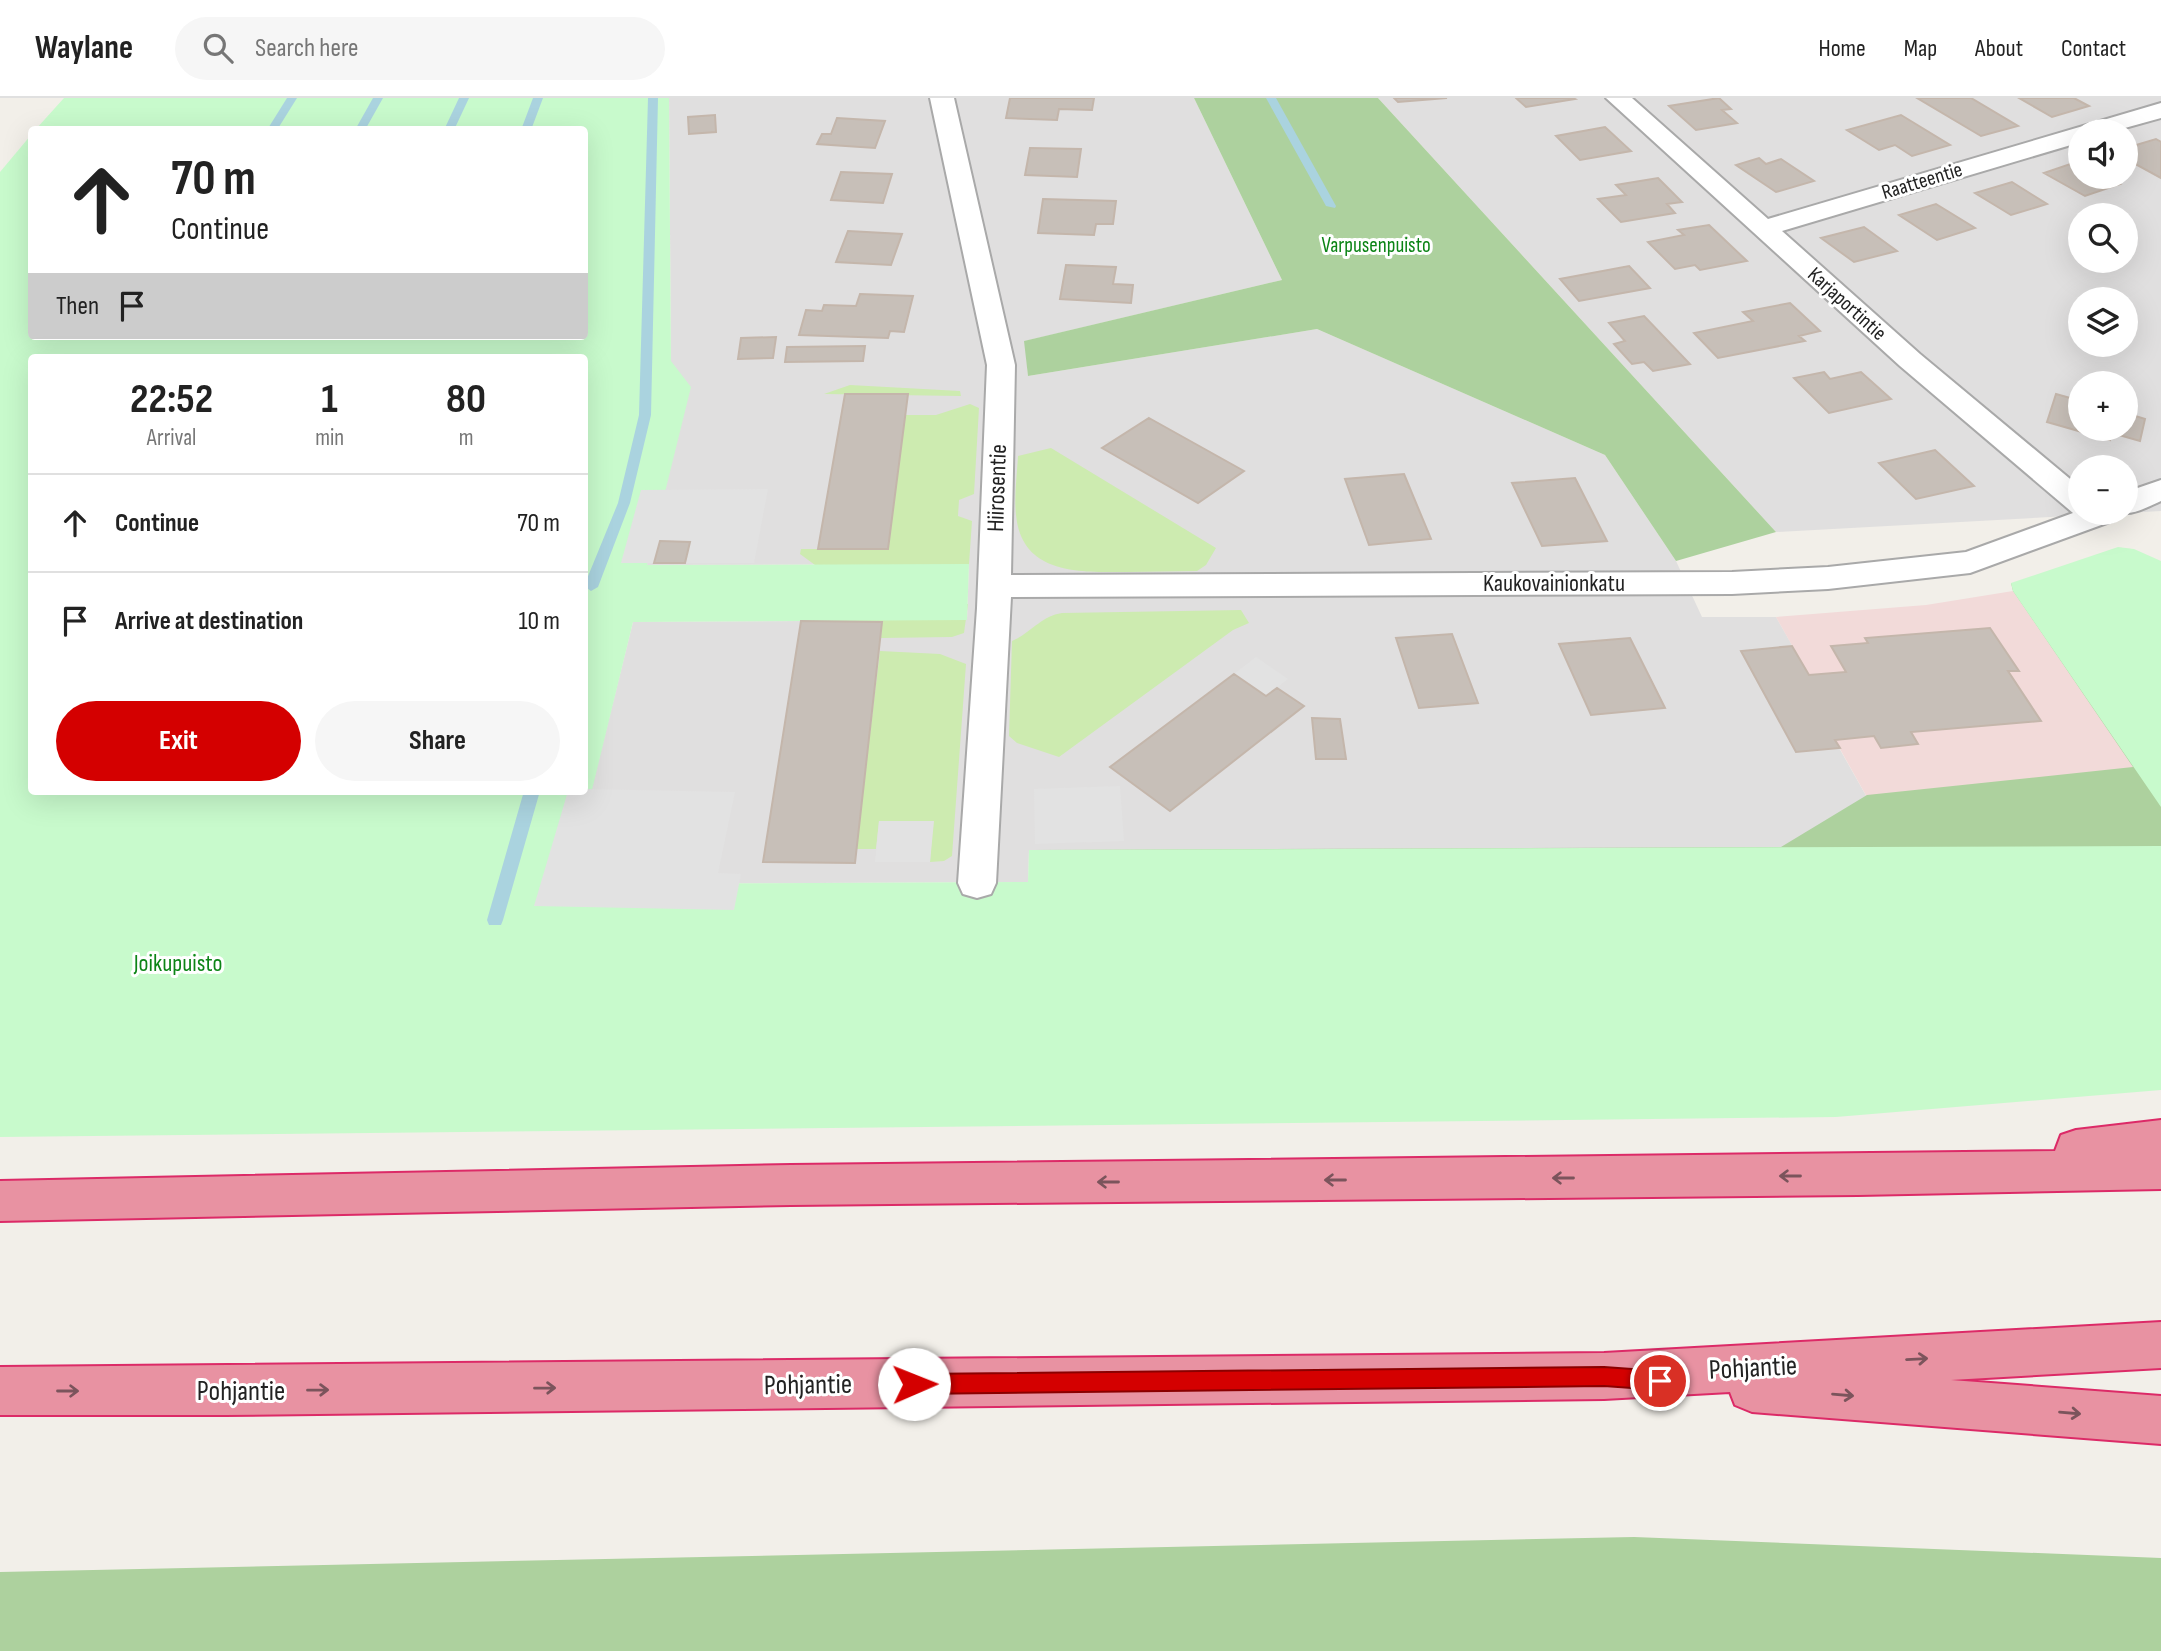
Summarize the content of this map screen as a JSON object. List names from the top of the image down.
{
  "streets": {
    "highway": ["Pohjantie"],
    "street": [
      "Raatteentie",
      "Karjaportintie",
      "Hiirosentie",
      "Kaukovainionkatu"
    ]
  },
  "crossings": [
    ["Raatteentie", "Karjaportintie"],
    ["Hiirosentie", "Kaukovainionkatu"]
  ],
  "parks": ["Varpusenpuisto", "Joikupuisto"],
  "page": {
    "header": "Waylane",
    "search": "Search here",
    "nav": [
      "Home",
      "Map",
      "About",
      "Contact"
    ],
    "map_buttons": ["+", "−"],
    "turn": ["70 m", "Continue"],
    "then": "Then",
    "eta": [
      "22:52",
      "Arrival",
      "1",
      "min",
      "80",
      "m"
    ],
    "list": [
      {
        "name": "Continue",
        "value": "70 m"
      },
      {
        "name": "Arrive at destination",
        "value": "10 m"
      }
    ],
    "buttons": ["Exit", "Share"]
  }
}
